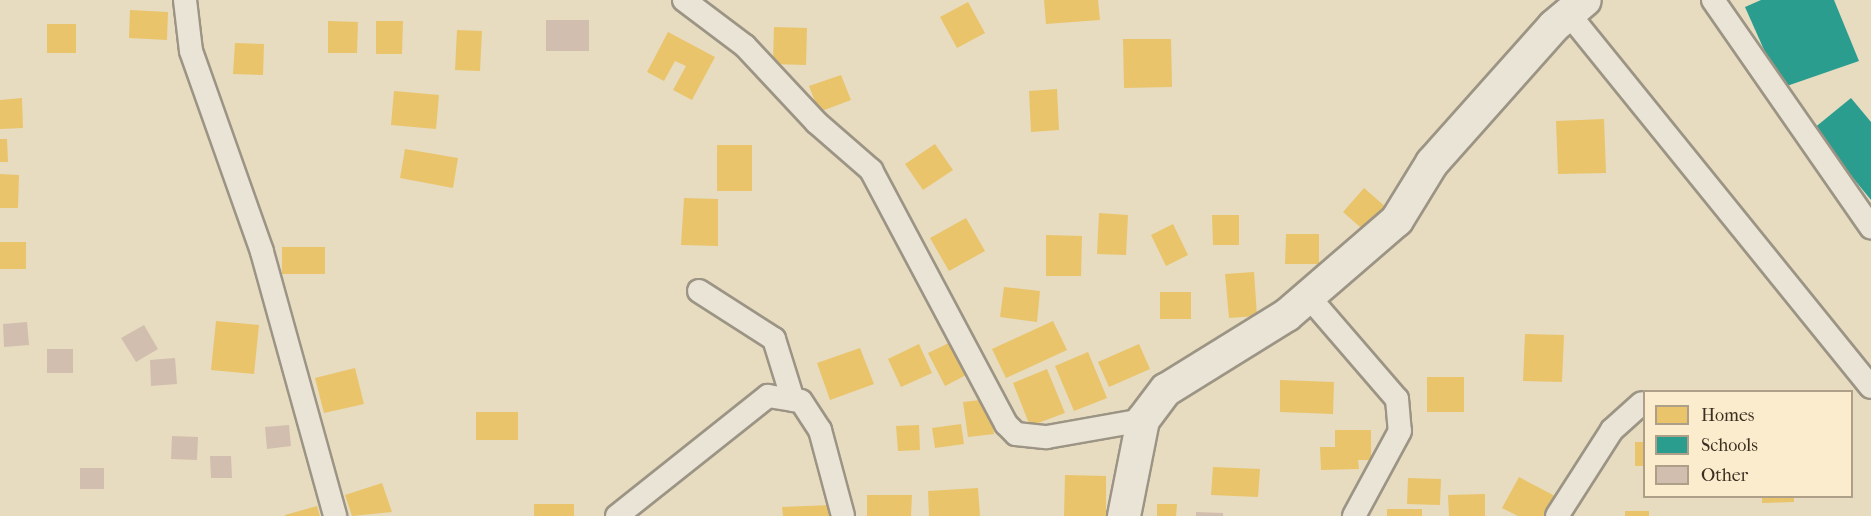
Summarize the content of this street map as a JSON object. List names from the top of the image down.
{
  "legend": ["Homes", "Schools", "Other"]
}
